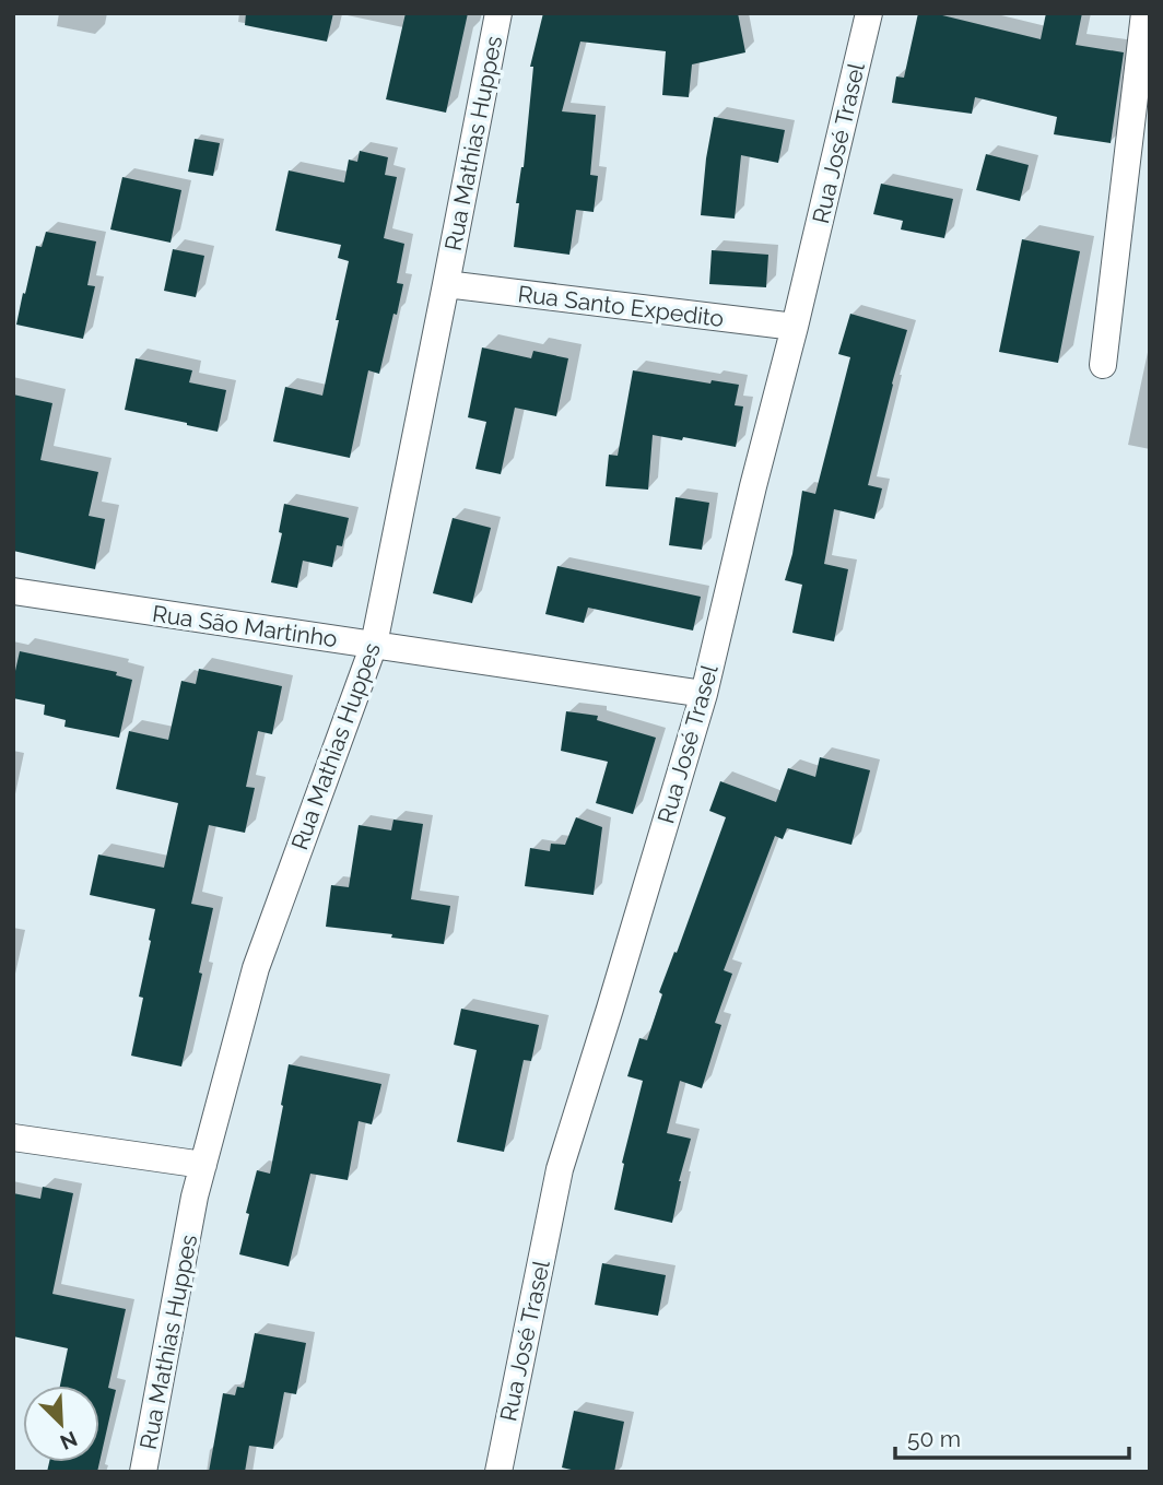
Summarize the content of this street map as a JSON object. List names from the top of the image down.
{
  "streets": {
    "street": [
      "Rua Mathias Huppes",
      "Rua José Trasel",
      "Rua Santo Expedito",
      "Rua São Martinho"
    ]
  },
  "crossings": [
    ["Rua Mathias Huppes", "Rua Santo Expedito"],
    ["Rua Mathias Huppes", "Rua São Martinho"],
    ["Rua José Trasel", "Rua Santo Expedito"],
    ["Rua José Trasel", "Rua São Martinho"]
  ],
  "scale_bar": "50 m",
  "north": "bottom right"
}
